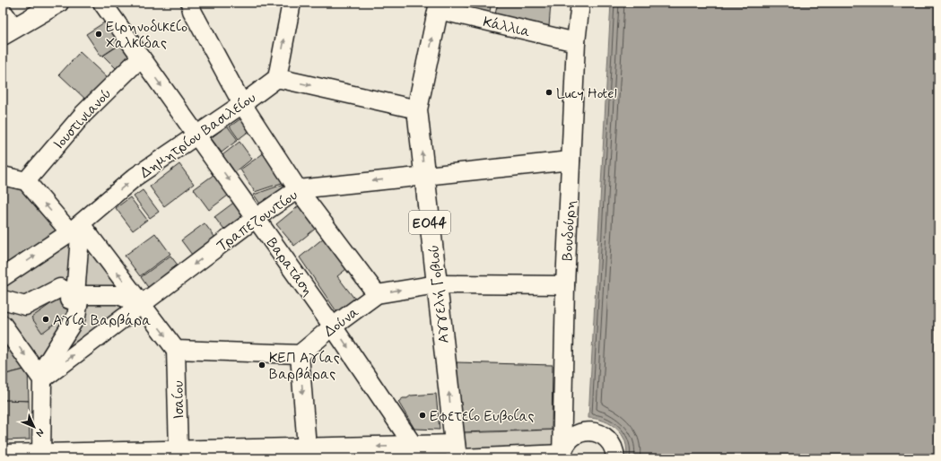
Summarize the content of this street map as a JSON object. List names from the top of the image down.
{
  "streets": {
    "main road": ["ΕΟ44", "Αγγελή Γοβιού"],
    "street": [
      "Κάλλια",
      "Ιουστινιανού",
      "Δημητρίου Βασιλείου",
      "Τραπεζουντίου",
      "Βουδούρη",
      "Βαρατάση",
      "Δούνα",
      "Ισαίου"
    ]
  },
  "crossings": [
    ["Κάλλια", "Βουδούρη"],
    ["Κάλλια", "Αγγελή Γοβιού"],
    ["Ιουστινιανού", "Βαρατάση"],
    ["Δημητρίου Βασιλείου", "Βαρατάση"],
    ["Τραπεζουντίου", "Βουδούρη"],
    ["Τραπεζουντίου", "Βαρατάση"],
    ["Τραπεζουντίου", "Αγγελή Γοβιού"],
    ["Βουδούρη", "Δούνα"],
    ["Βαρατάση", "Δούνα"],
    ["Αγγελή Γοβιού", "Δούνα"]
  ],
  "one_way": ["Δημητρίου Βασιλείου", "Αγγελή Γοβιού"],
  "places": [
    "Ειρηνοδικείο Χαλκίδας",
    "Lucy Hotel",
    "Αγία Βαρβάρα",
    "ΚΕΠ Αγίας Βαρβάρας",
    "Εφετείο Ευβοίας"
  ],
  "north": "bottom right"
}
